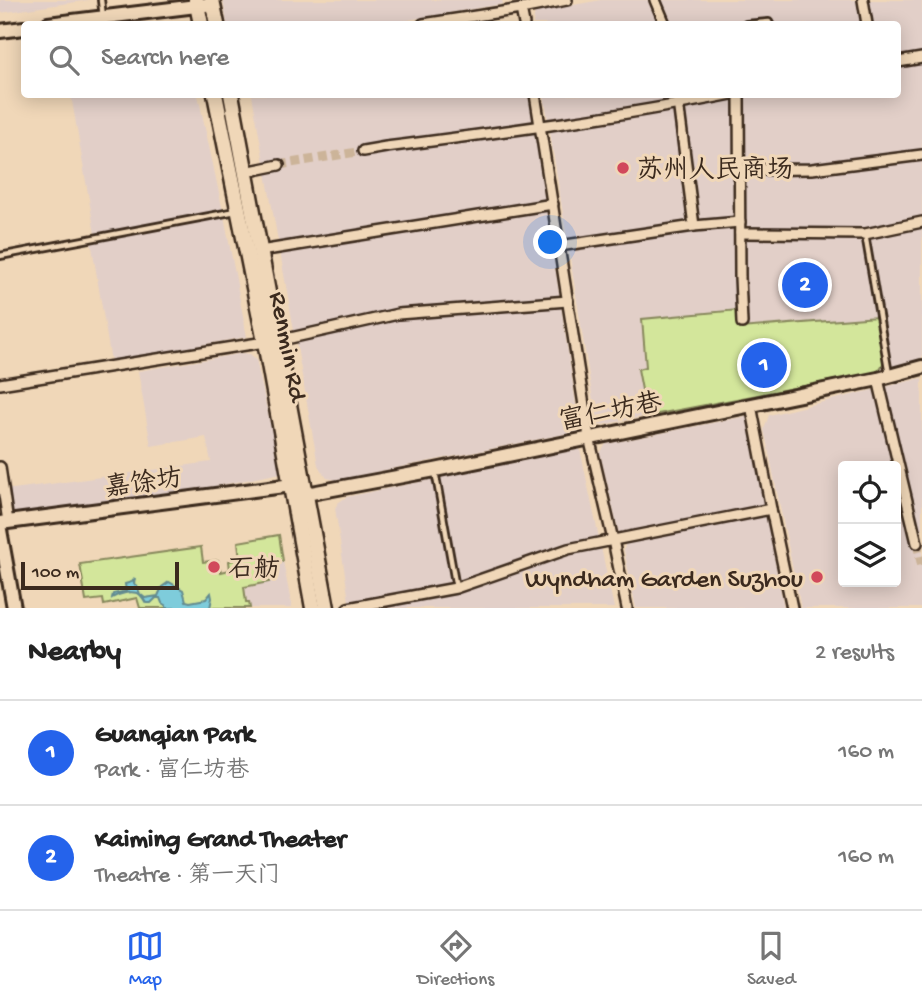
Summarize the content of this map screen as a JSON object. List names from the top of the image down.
{
  "streets": {
    "main road": ["Renmin Rd"],
    "street": ["富仁坊巷", "嘉馀坊"]
  },
  "crossings": [
    ["Renmin Rd", "富仁坊巷"],
    ["Renmin Rd", "嘉馀坊"]
  ],
  "places": ["苏州人民商场", "石舫", "Wyndham Garden Suzhou"],
  "scale_bar": "100 m",
  "page": {
    "search": "Search here",
    "pins": ["2", "1"],
    "scale": "100 m",
    "heading": ["Nearby", "2 results"],
    "list": [
      {
        "mark": "1",
        "name": "Guanqian Park",
        "note": "Park · 富仁坊巷",
        "value": "160 m"
      },
      {
        "mark": "2",
        "name": "Kaiming Grand Theater",
        "note": "Theatre · 第一天门",
        "value": "160 m"
      }
    ],
    "nav": ["Map", "Directions", "Saved"]
  }
}
